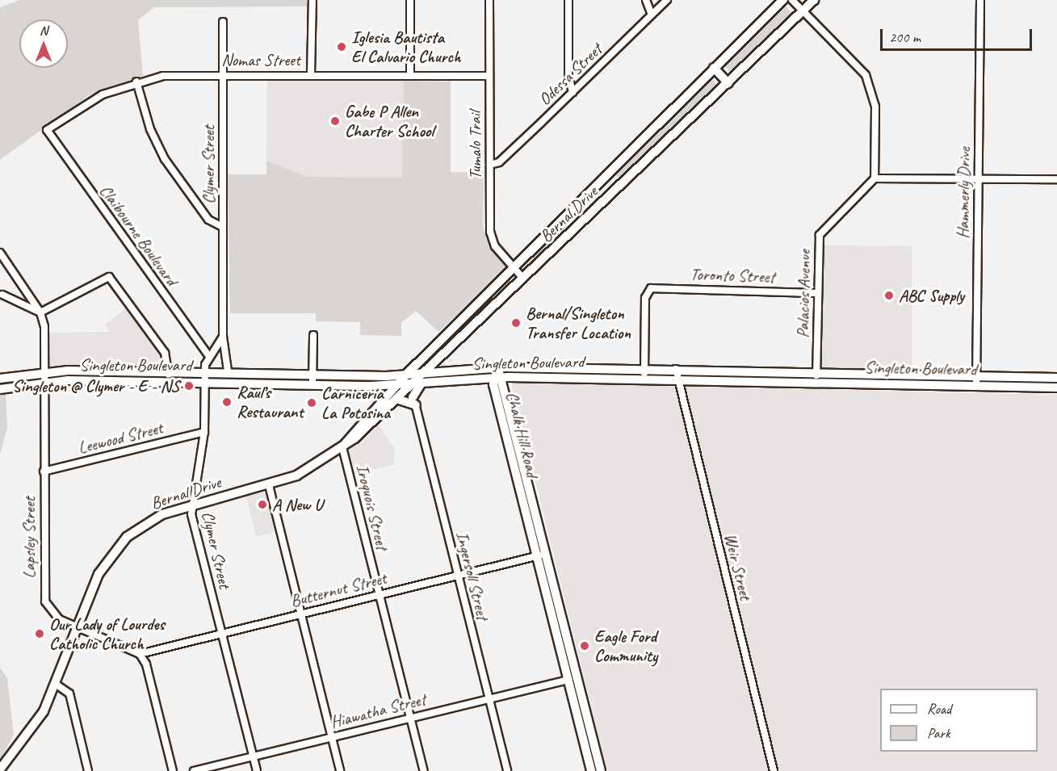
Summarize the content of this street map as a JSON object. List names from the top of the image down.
{
  "streets": {
    "street": [
      "Nomas Street",
      "Odessa Street",
      "Tumalo Trail",
      "Clymer Street",
      "Hammerly Drive",
      "Bernal Drive",
      "Claibourne Boulevard",
      "Toronto Street",
      "Palacios Avenue",
      "Singleton Boulevard",
      "Chalk Hill Road",
      "Leewood Street",
      "Iroquois Street",
      "Lapsley Street",
      "Weir Street",
      "Ingersoll Street",
      "Butternut Street",
      "Hiawatha Street"
    ]
  },
  "crossings": [
    ["Nomas Street", "Tumalo Trail"],
    ["Nomas Street", "Clymer Street"],
    ["Nomas Street", "Claibourne Boulevard"],
    ["Odessa Street", "Tumalo Trail"],
    ["Tumalo Trail", "Bernal Drive"],
    ["Clymer Street", "Bernal Drive"],
    ["Clymer Street", "Claibourne Boulevard"],
    ["Clymer Street", "Singleton Boulevard"],
    ["Clymer Street", "Leewood Street"],
    ["Clymer Street", "Butternut Street"],
    ["Clymer Street", "Hiawatha Street"],
    ["Hammerly Drive", "Singleton Boulevard"],
    ["Bernal Drive", "Singleton Boulevard"],
    ["Bernal Drive", "Iroquois Street"],
    ["Bernal Drive", "Lapsley Street"],
    ["Bernal Drive", "Ingersoll Street"],
    ["Toronto Street", "Palacios Avenue"],
    ["Toronto Street", "Singleton Boulevard"],
    ["Palacios Avenue", "Singleton Boulevard"],
    ["Singleton Boulevard", "Chalk Hill Road"],
    ["Singleton Boulevard", "Lapsley Street"],
    ["Singleton Boulevard", "Weir Street"],
    ["Singleton Boulevard", "Ingersoll Street"],
    ["Chalk Hill Road", "Butternut Street"],
    ["Chalk Hill Road", "Hiawatha Street"],
    ["Leewood Street", "Lapsley Street"],
    ["Iroquois Street", "Butternut Street"],
    ["Iroquois Street", "Hiawatha Street"],
    ["Lapsley Street", "Butternut Street"],
    ["Ingersoll Street", "Butternut Street"],
    ["Ingersoll Street", "Hiawatha Street"]
  ],
  "places": [
    "Iglesia Bautista El Calvario Church",
    "Gabe P Allen Charter School",
    "ABC Supply",
    "Bernal/Singleton Transfer Location",
    "Singleton @ Clymer - E - NS",
    "Raul’s Restaurant",
    "Carnicería La Potosina",
    "A New U",
    "Our Lady of Lourdes Catholic Church",
    "Eagle Ford Community"
  ],
  "legend": ["Road", "Park"],
  "scale_bar": "200 m",
  "north": "top"
}
